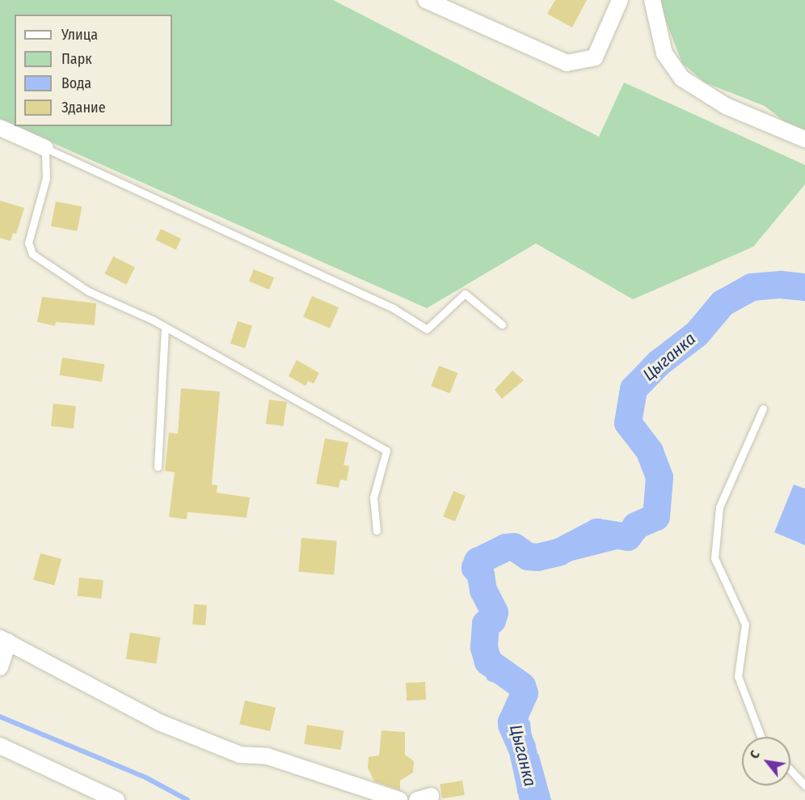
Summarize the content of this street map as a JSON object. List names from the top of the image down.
{
  "water": ["Цыганка"],
  "legend": [
    "Улица",
    "Парк",
    "Вода",
    "Здание"
  ],
  "north": "top left"
}
